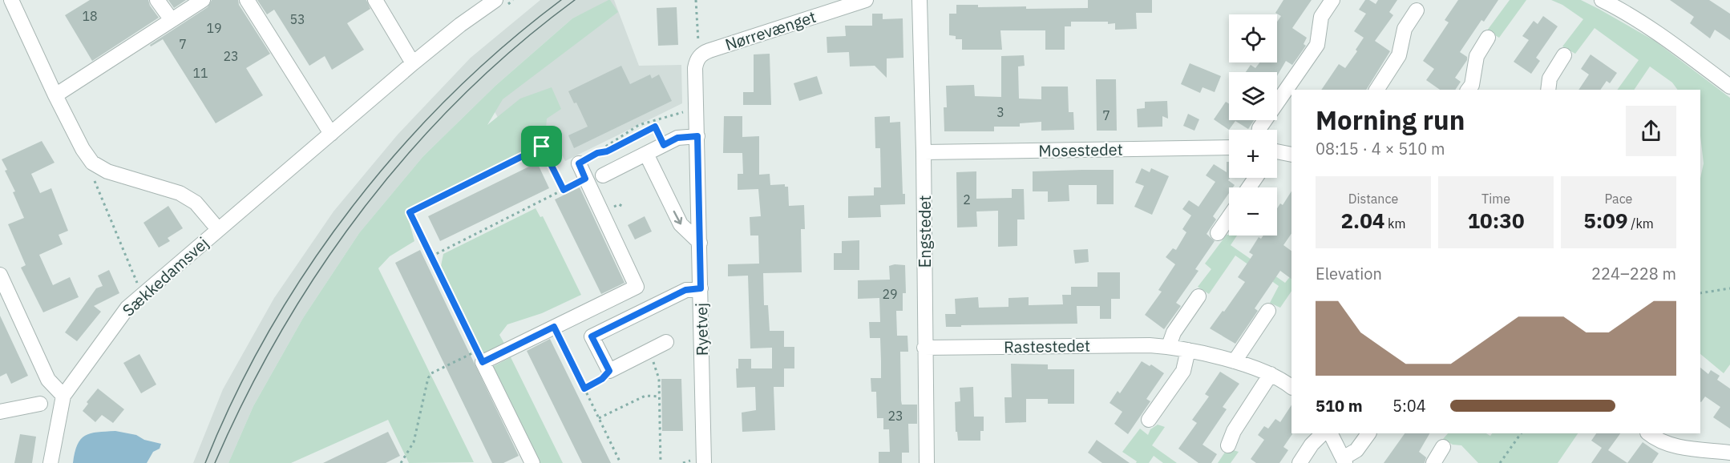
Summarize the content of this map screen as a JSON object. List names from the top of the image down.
{
  "streets": {
    "street": [
      "Nørrevænget",
      "Mosestedet",
      "Engstedet",
      "Sækkedamsvej",
      "Ryetvej",
      "Rastestedet"
    ]
  },
  "crossings": [
    ["Nørrevænget", "Ryetvej"],
    ["Mosestedet", "Engstedet"],
    ["Engstedet", "Rastestedet"]
  ],
  "house_numbers": [
    "18",
    "53",
    "19",
    "7",
    "23",
    "11",
    "3",
    "7",
    "2",
    "29",
    "23"
  ],
  "page": {
    "map_buttons": ["+", "−"],
    "heading": ["Morning run", "08:15 · 4 × 510 m"],
    "stats": [
      ["Distance", "2.04 km"],
      ["Time", "10:30"],
      ["Pace", "5:09 /km"]
    ],
    "chart": ["Elevation", "224–228 m"],
    "list": [
      {
        "name": "510 m",
        "note": "5:04"
      }
    ]
  }
}
